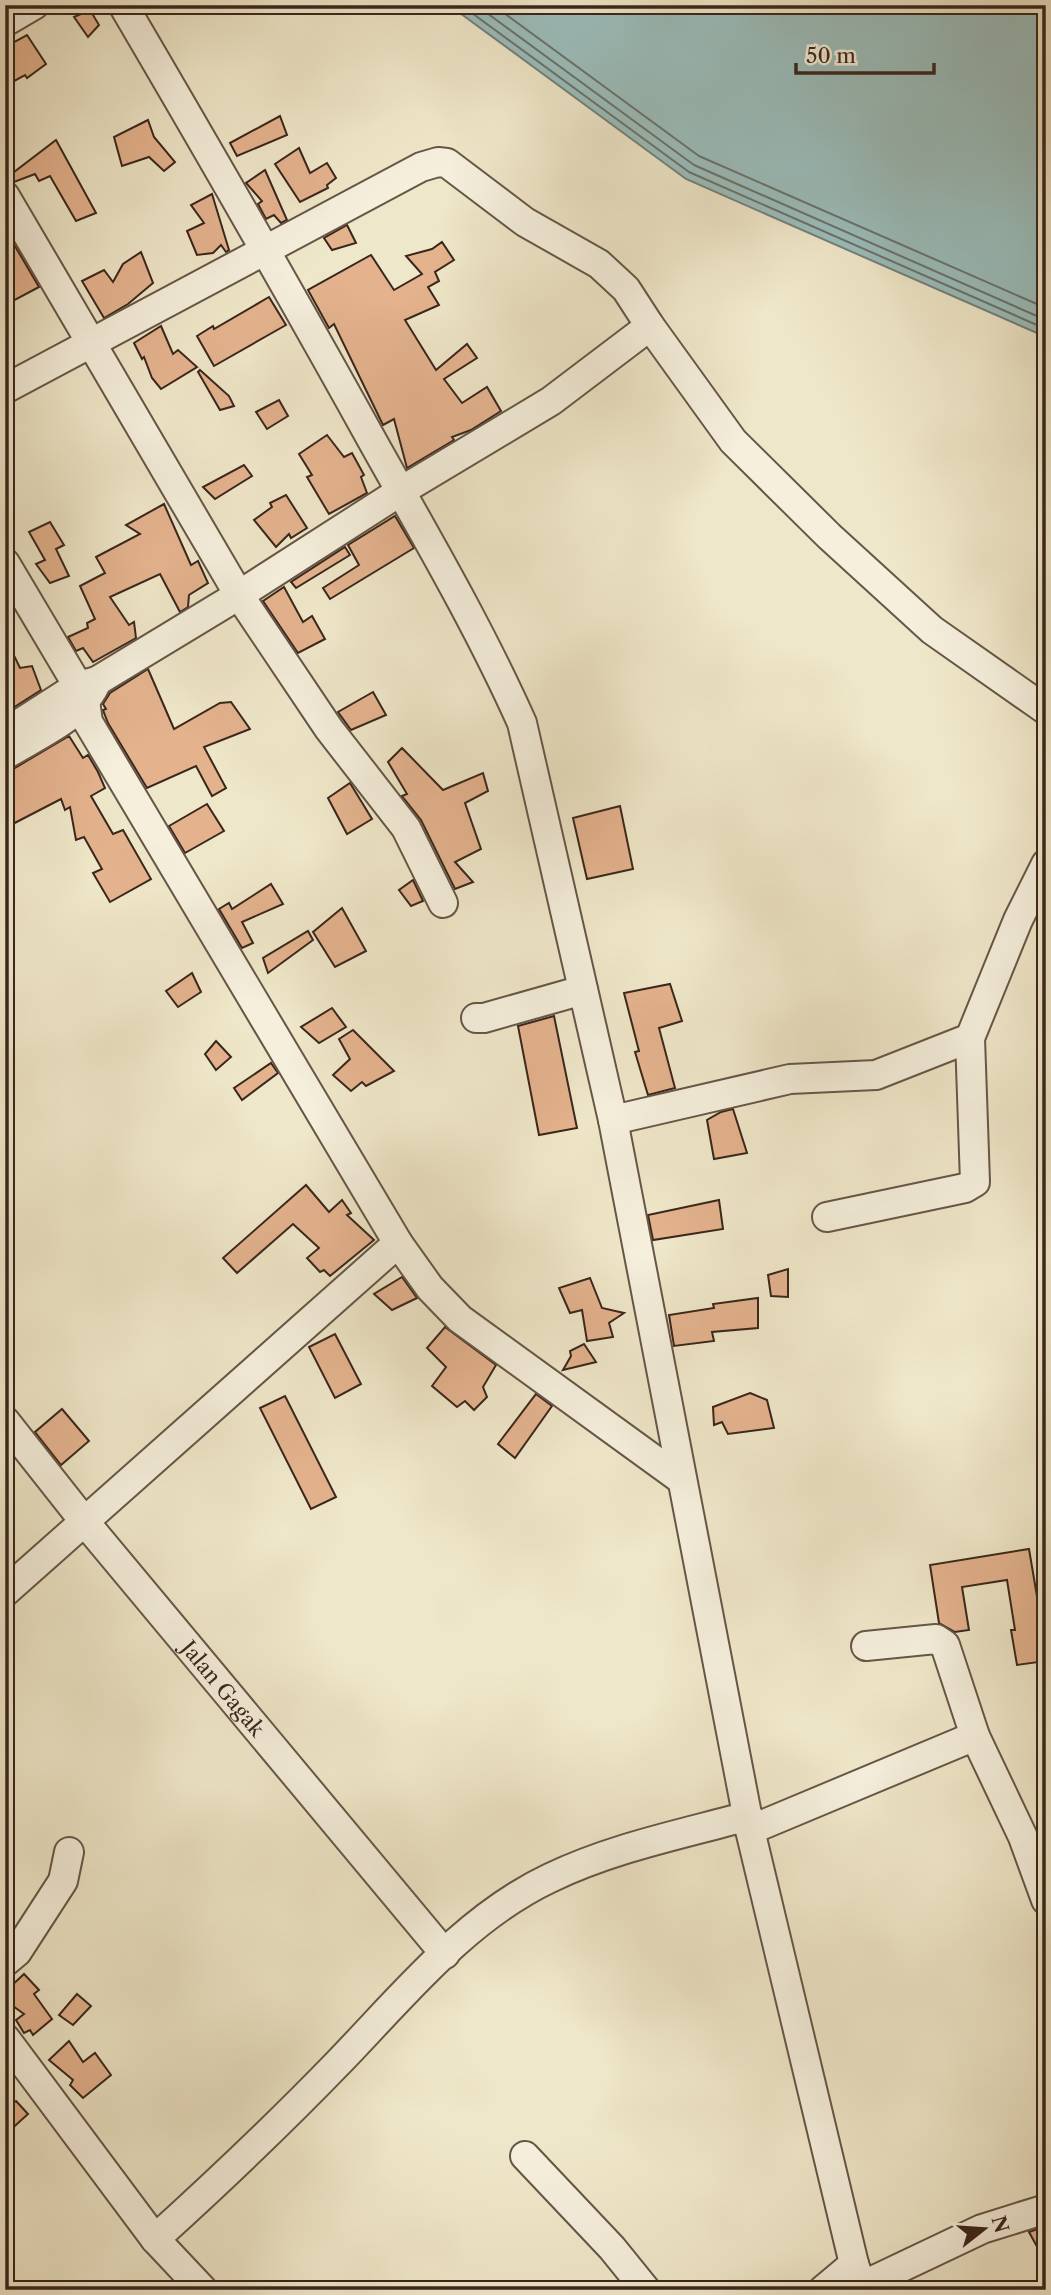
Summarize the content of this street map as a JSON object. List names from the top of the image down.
{
  "streets": {
    "street": ["Jalan Gagak"]
  },
  "scale_bar": "50 m",
  "north": "right"
}
